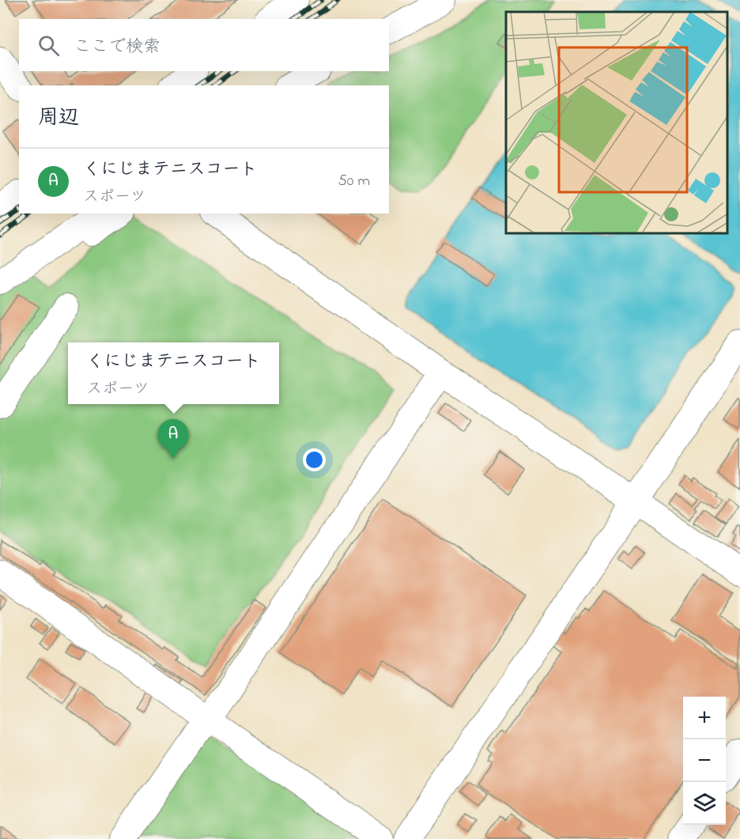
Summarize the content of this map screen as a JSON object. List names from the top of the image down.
{
  "page": {
    "search": "ここで検索",
    "heading": "周辺",
    "list": [
      {
        "mark": "A",
        "name": "くにじまテニスコート",
        "note": "スポーツ",
        "value": "50 m"
      }
    ],
    "popup": ["くにじまテニスコート", "スポーツ"],
    "pins": "A",
    "map_buttons": ["+", "−"]
  }
}
